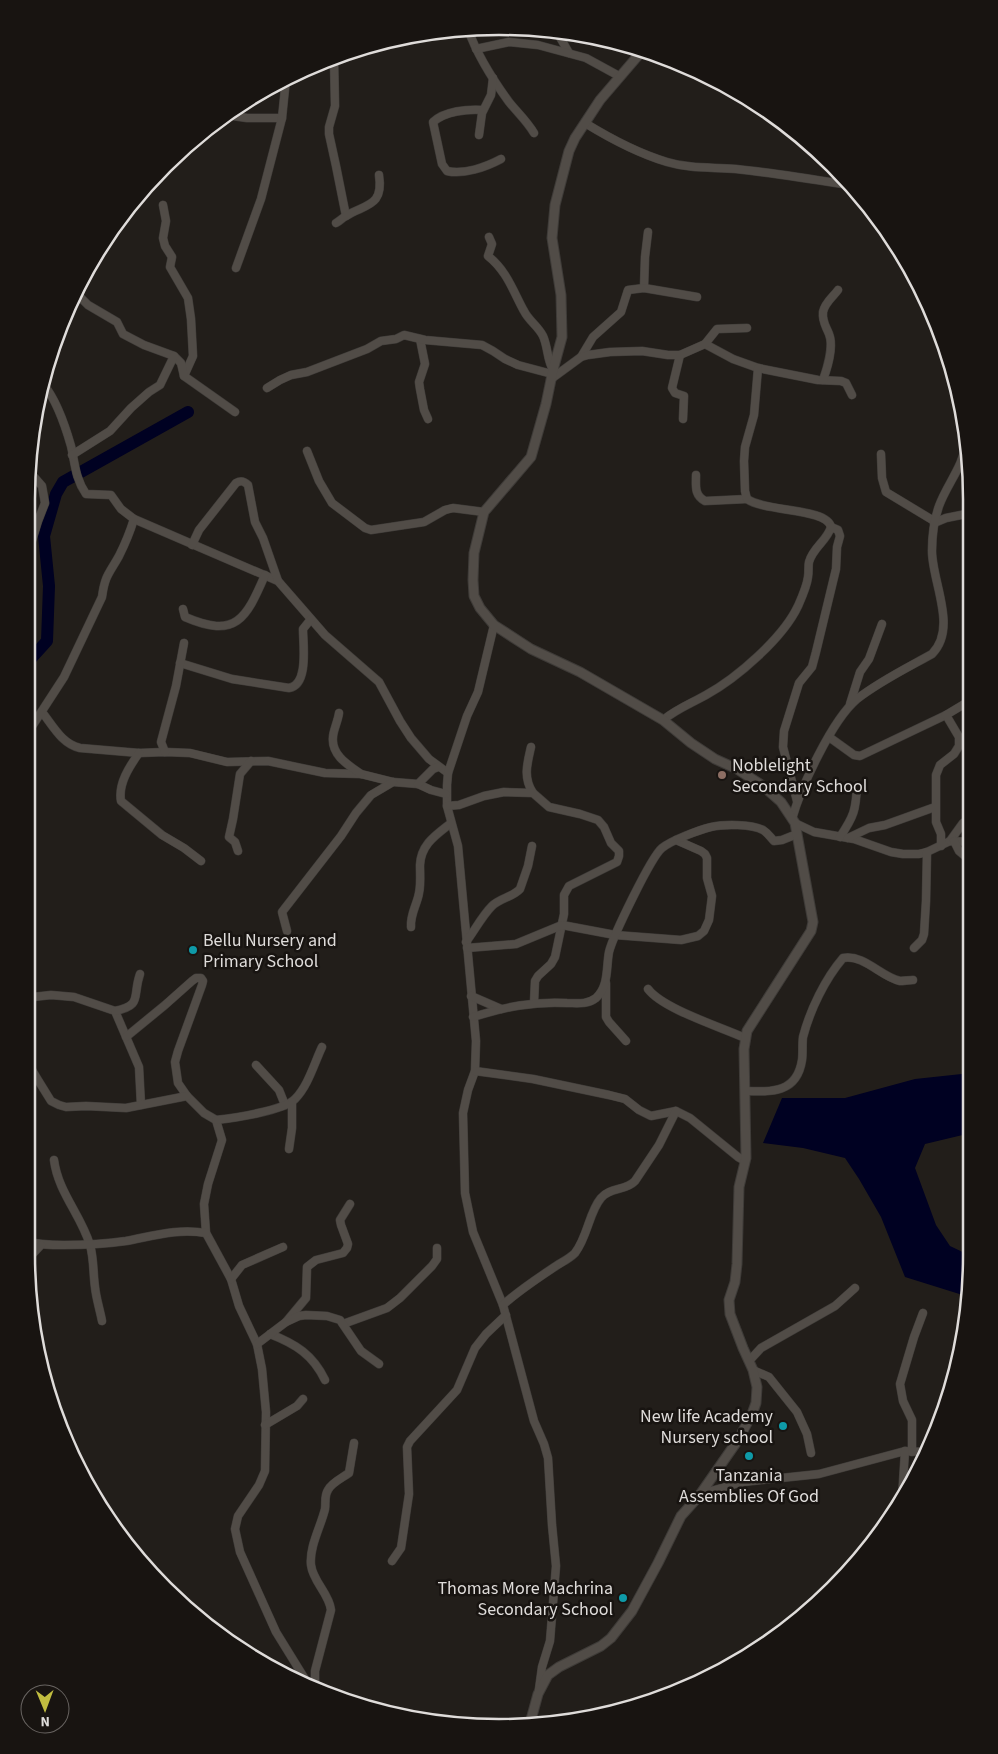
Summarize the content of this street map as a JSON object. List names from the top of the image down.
{
  "places": [
    "Noblelight Secondary School",
    "Bellu Nursery and Primary School",
    "New life Academy Nursery school",
    "Tanzania Assemblies Of God",
    "Thomas More Machrina Secondary School"
  ],
  "north": "bottom"
}
